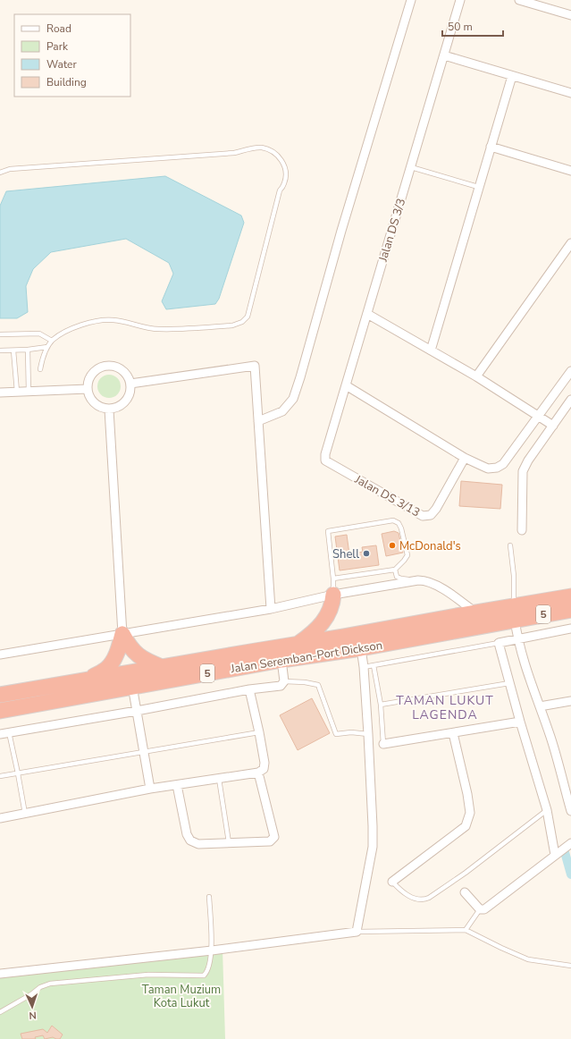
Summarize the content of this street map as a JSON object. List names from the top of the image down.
{
  "streets": {
    "highway": ["5", "Jalan Seremban-Port Dickson"],
    "street": ["Jalan DS 3/3", "Jalan DS 3/13"]
  },
  "crossings": [
    ["Jalan DS 3/3", "Jalan DS 3/13"]
  ],
  "districts": ["TAMAN LUKUT LAGENDA"],
  "parks": ["Taman Muzium Kota Lukut"],
  "places": ["McDonald's", "Shell"],
  "legend": [
    "Road",
    "Park",
    "Water",
    "Building"
  ],
  "scale_bar": "50 m",
  "north": "bottom"
}
